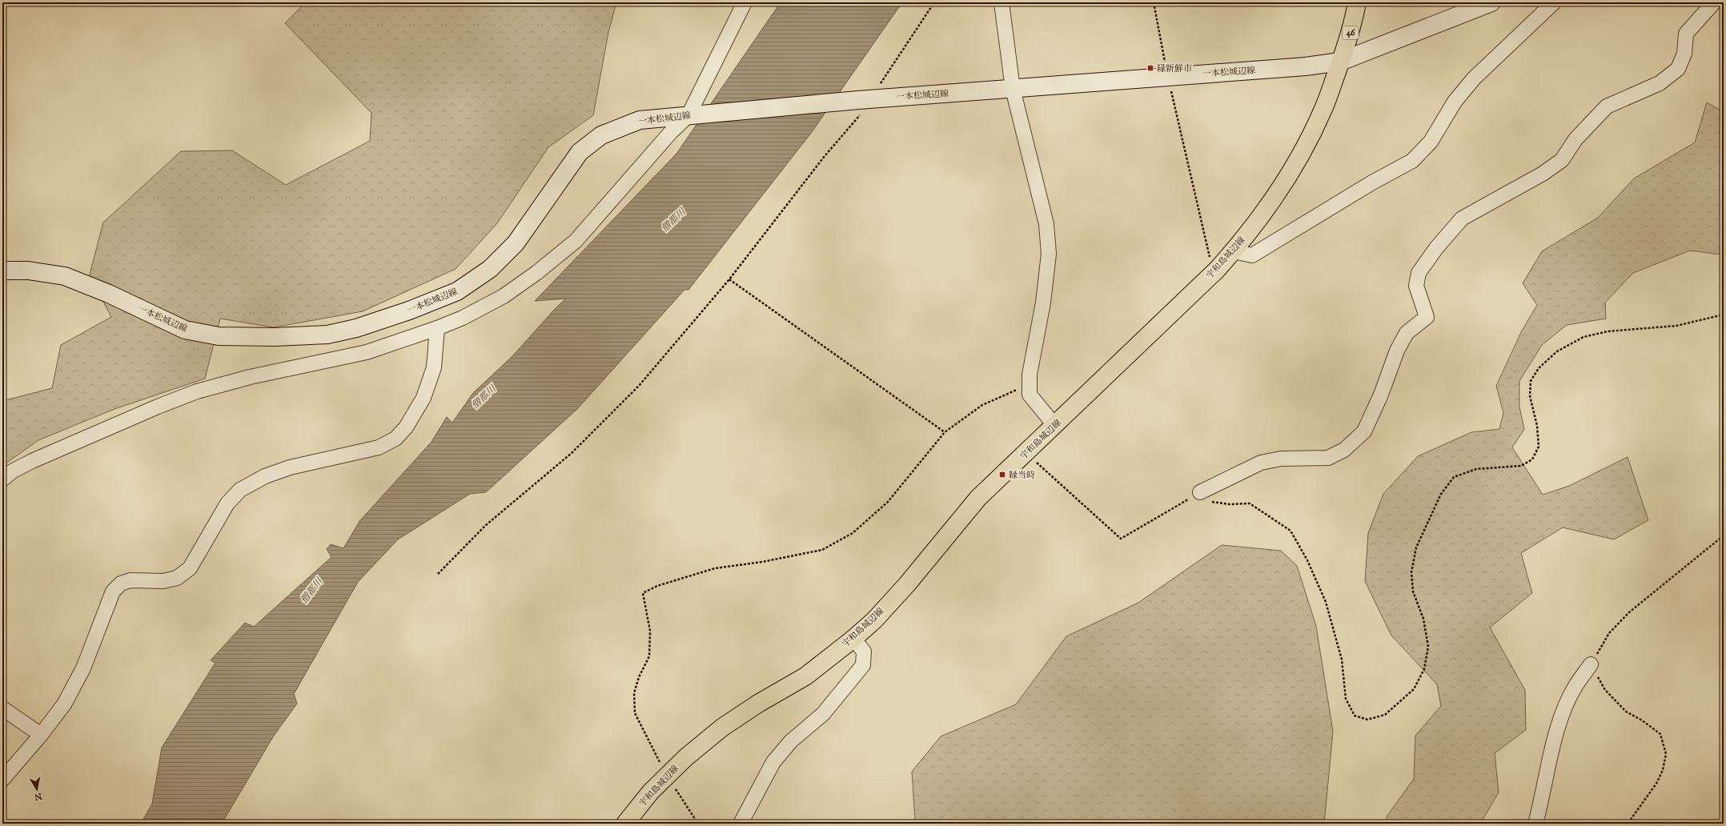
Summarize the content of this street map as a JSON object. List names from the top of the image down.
{
  "streets": {
    "main road": ["46", "一本松城辺線", "宇和島城辺線"]
  },
  "crossings": [
    ["一本松城辺線", "宇和島城辺線"]
  ],
  "water": ["僧都川"],
  "places": {
    "transit": ["縁新鮮市", "緑当時"]
  },
  "north": "bottom"
}
